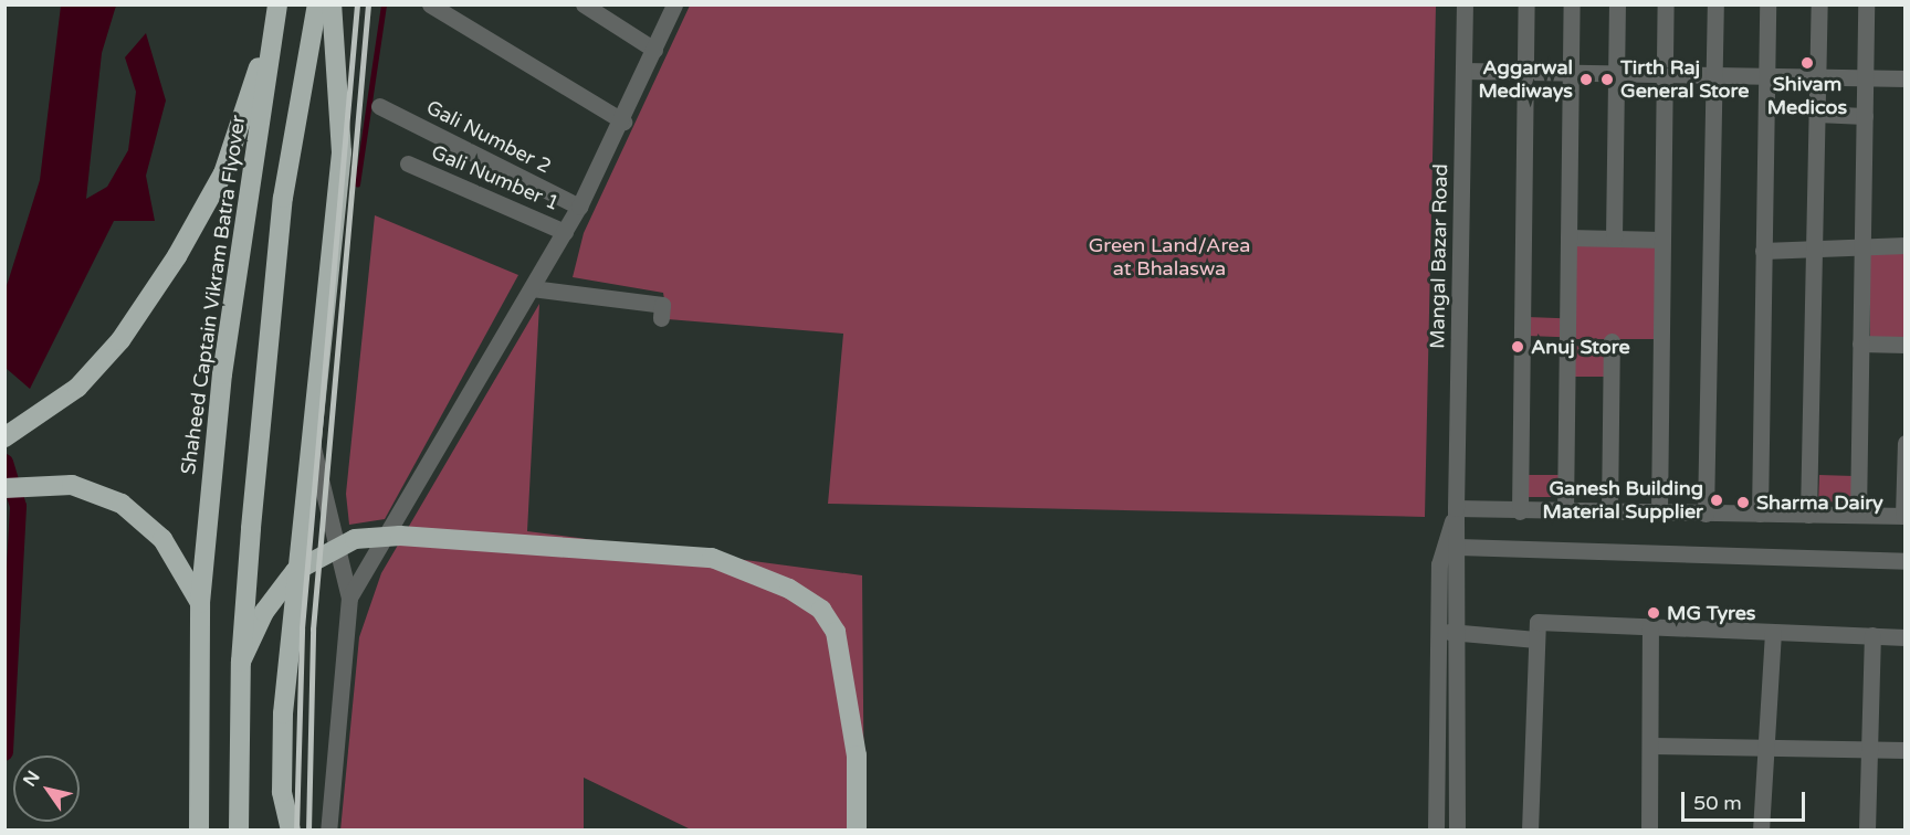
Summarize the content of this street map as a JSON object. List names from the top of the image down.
{
  "streets": {
    "highway": ["Shaheed Captain Vikram Batra Flyover"],
    "street": ["Gali Number 2", "Gali Number 1", "Mangal Bazar Road"]
  },
  "parks": ["Green Land/Area at Bhalaswa"],
  "places": [
    "Shivam Medicos",
    "Aggarwal Mediways",
    "Tirth Raj General Store",
    "Anuj Store",
    "Ganesh Building Material Supplier",
    "Sharma Dairy",
    "MG Tyres"
  ],
  "scale_bar": "50 m",
  "north": "top left"
}
